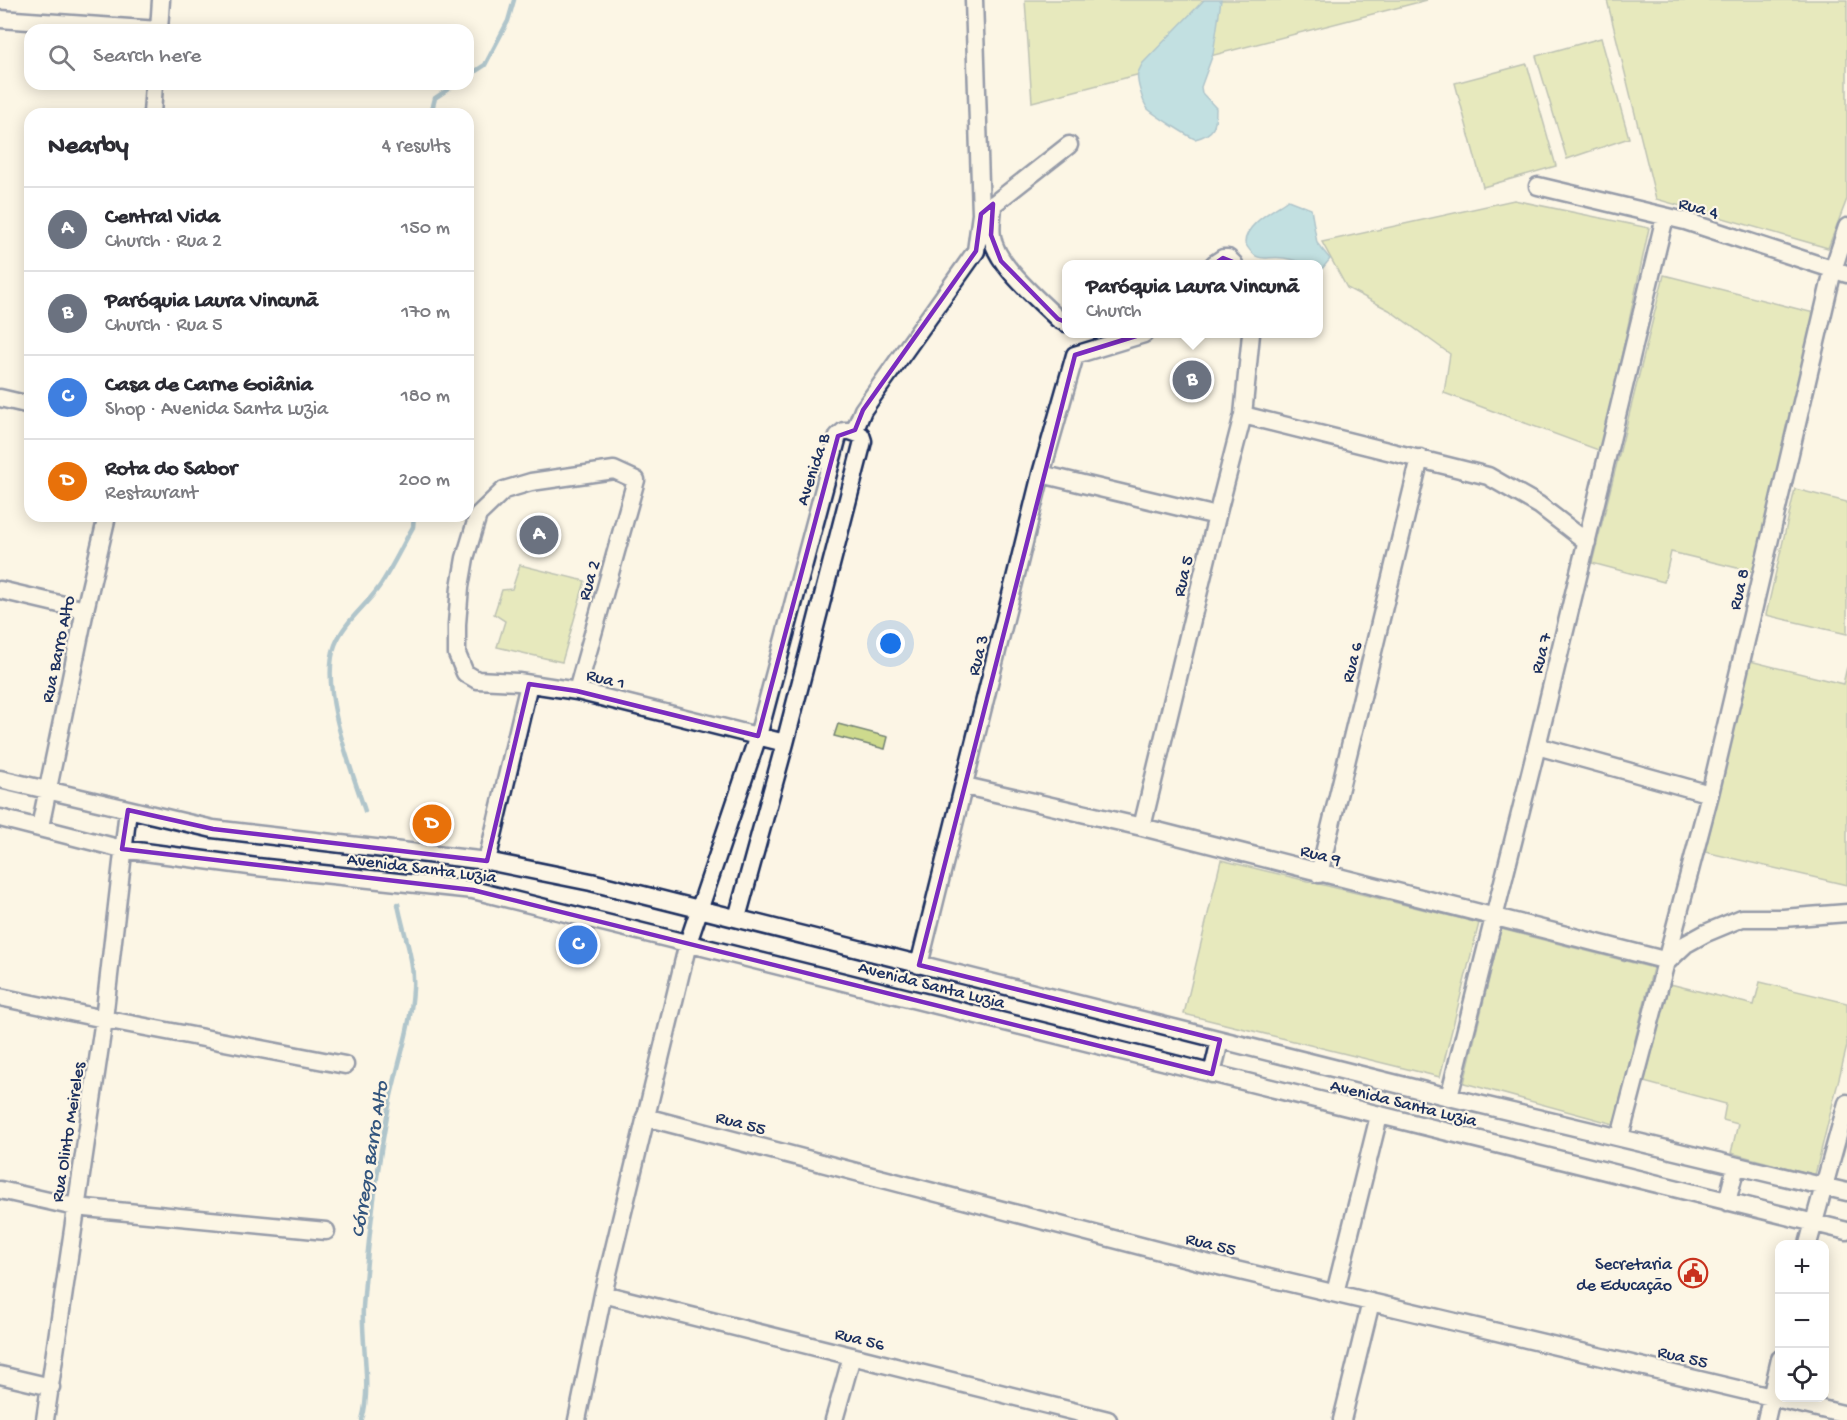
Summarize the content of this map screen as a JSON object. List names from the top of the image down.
{
  "streets": {
    "street": [
      "Rua 4",
      "Avenida B",
      "Rua 5",
      "Rua 2",
      "Rua 8",
      "Rua Barro Alto",
      "Rua 7",
      "Rua 3",
      "Rua 6",
      "Rua 1",
      "Rua 9",
      "Avenida Santa Luzia",
      "Rua 55",
      "Rua Olinto Meireles",
      "Rua 56"
    ]
  },
  "crossings": [
    ["Rua 4", "Rua 8"],
    ["Rua 4", "Rua 7"],
    ["Avenida B", "Rua 1"],
    ["Avenida B", "Avenida Santa Luzia"],
    ["Avenida B", "Rua 55"],
    ["Avenida B", "Rua 56"],
    ["Rua 5", "Rua 9"],
    ["Rua 2", "Rua 1"],
    ["Rua 8", "Rua 9"],
    ["Rua 8", "Avenida Santa Luzia"],
    ["Rua Barro Alto", "Avenida Santa Luzia"],
    ["Rua 7", "Rua 9"],
    ["Rua 7", "Avenida Santa Luzia"],
    ["Rua 3", "Rua 9"],
    ["Rua 3", "Avenida Santa Luzia"],
    ["Rua 6", "Rua 9"],
    ["Avenida Santa Luzia", "Rua Olinto Meireles"]
  ],
  "water": ["Córrego Barro Alto"],
  "places": {
    "public building": ["Secretaria de Educação"]
  },
  "page": {
    "search": "Search here",
    "heading": ["Nearby", "4 results"],
    "list": [
      {
        "mark": "A",
        "name": "Central Vida",
        "note": "Church · Rua 2",
        "value": "150 m"
      },
      {
        "mark": "B",
        "name": "Paróquia Laura Vincunã",
        "note": "Church · Rua 5",
        "value": "170 m"
      },
      {
        "mark": "C",
        "name": "Casa de Carne Goiânia",
        "note": "Shop · Avenida Santa Luzia",
        "value": "180 m"
      },
      {
        "mark": "D",
        "name": "Rota do Sabor",
        "note": "Restaurant",
        "value": "200 m"
      }
    ],
    "popup": ["Paróquia Laura Vincunã", "Church"],
    "pins": [
      "B",
      "A",
      "D",
      "C"
    ],
    "map_buttons": ["+", "−"]
  }
}
